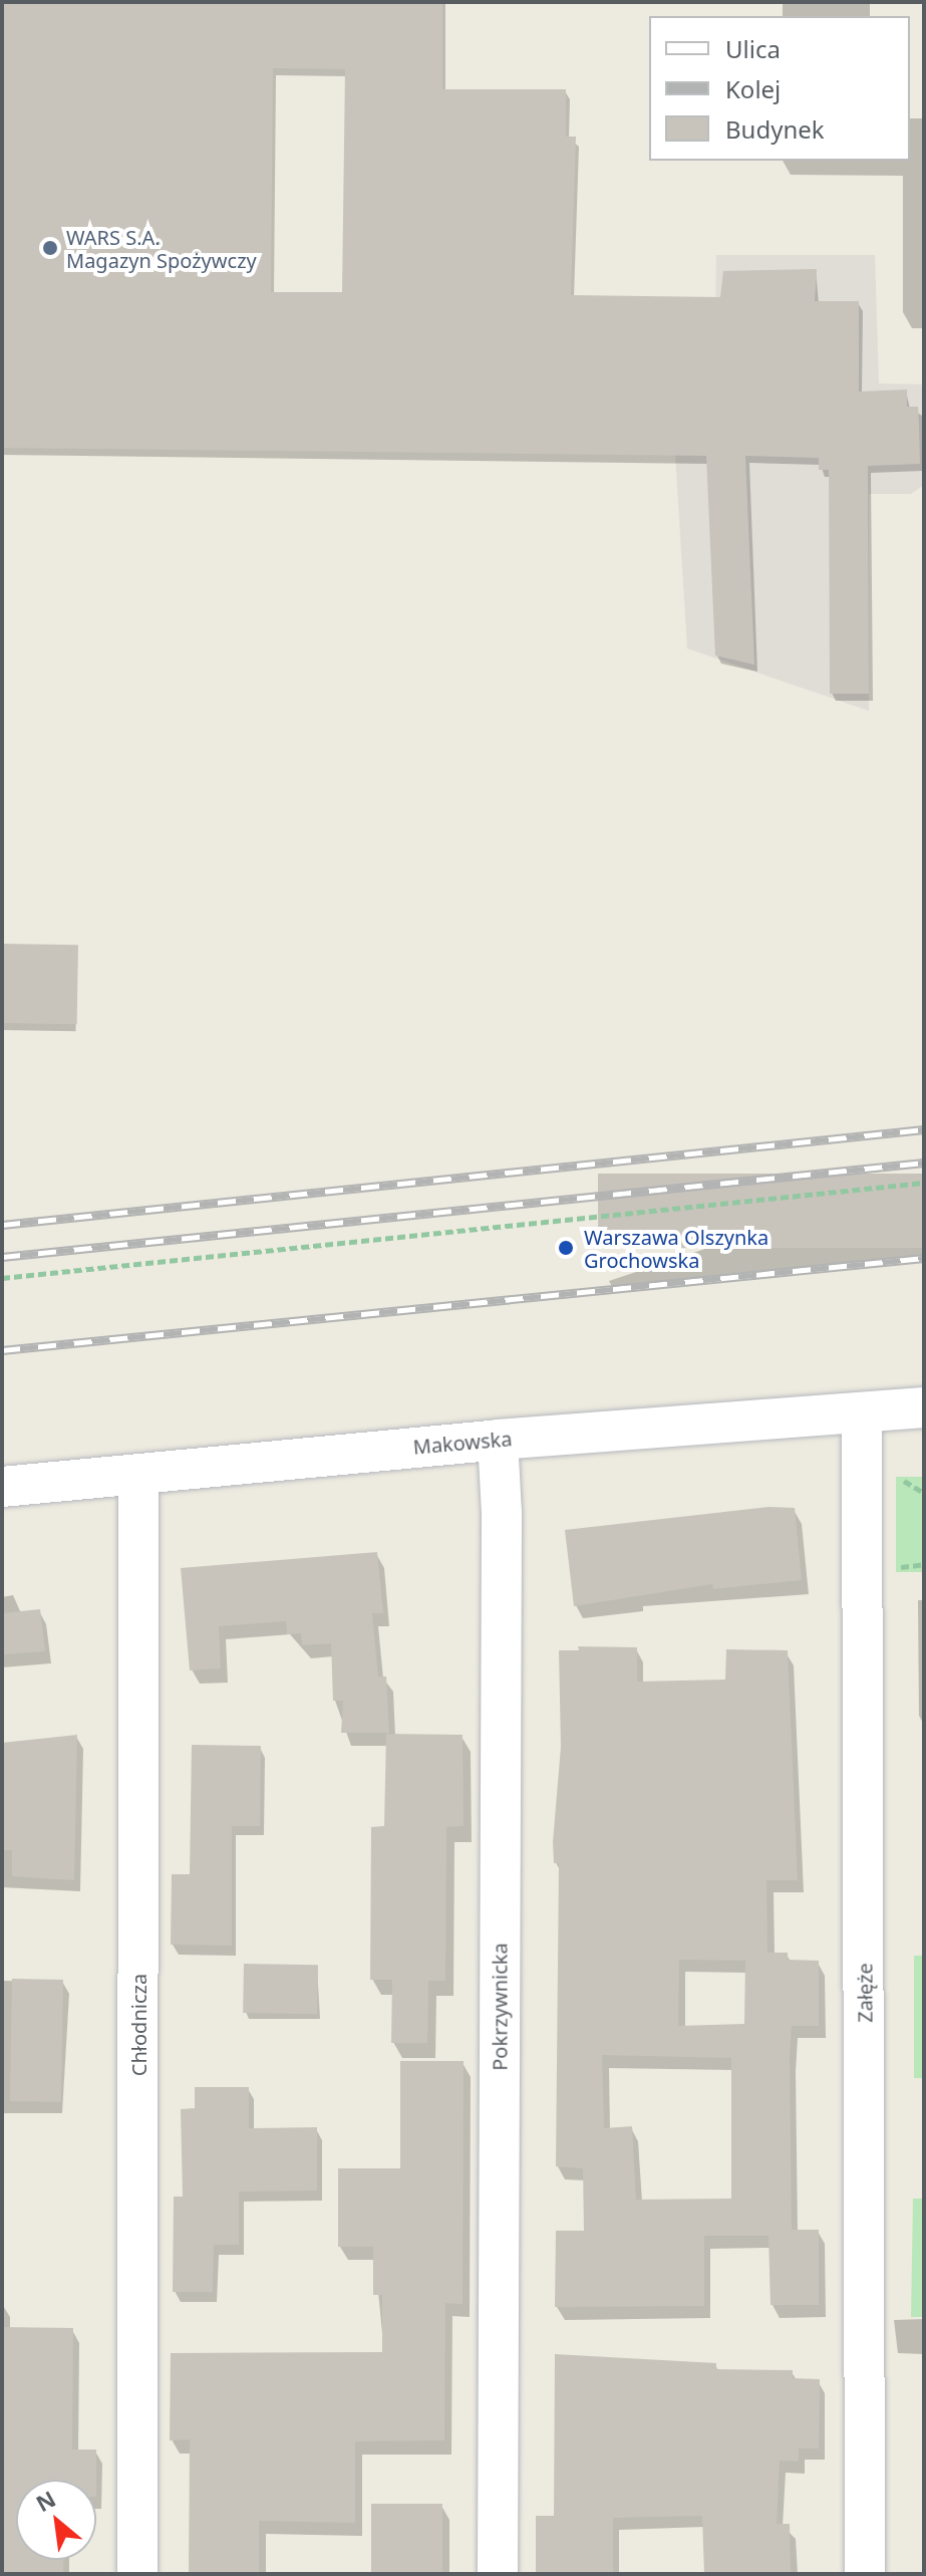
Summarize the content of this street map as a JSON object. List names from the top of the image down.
{
  "streets": {
    "street": [
      "Makowska",
      "Załęże",
      "Pokrzywnicka",
      "Chłodnicza"
    ]
  },
  "crossings": [
    ["Makowska", "Załęże"],
    ["Makowska", "Pokrzywnicka"],
    ["Makowska", "Chłodnicza"]
  ],
  "places": ["WARS S.A. Magazyn Spożywczy", "Warszawa Olszynka Grochowska"],
  "legend": ["Ulica", "Kolej", "Budynek"],
  "north": "top left"
}
